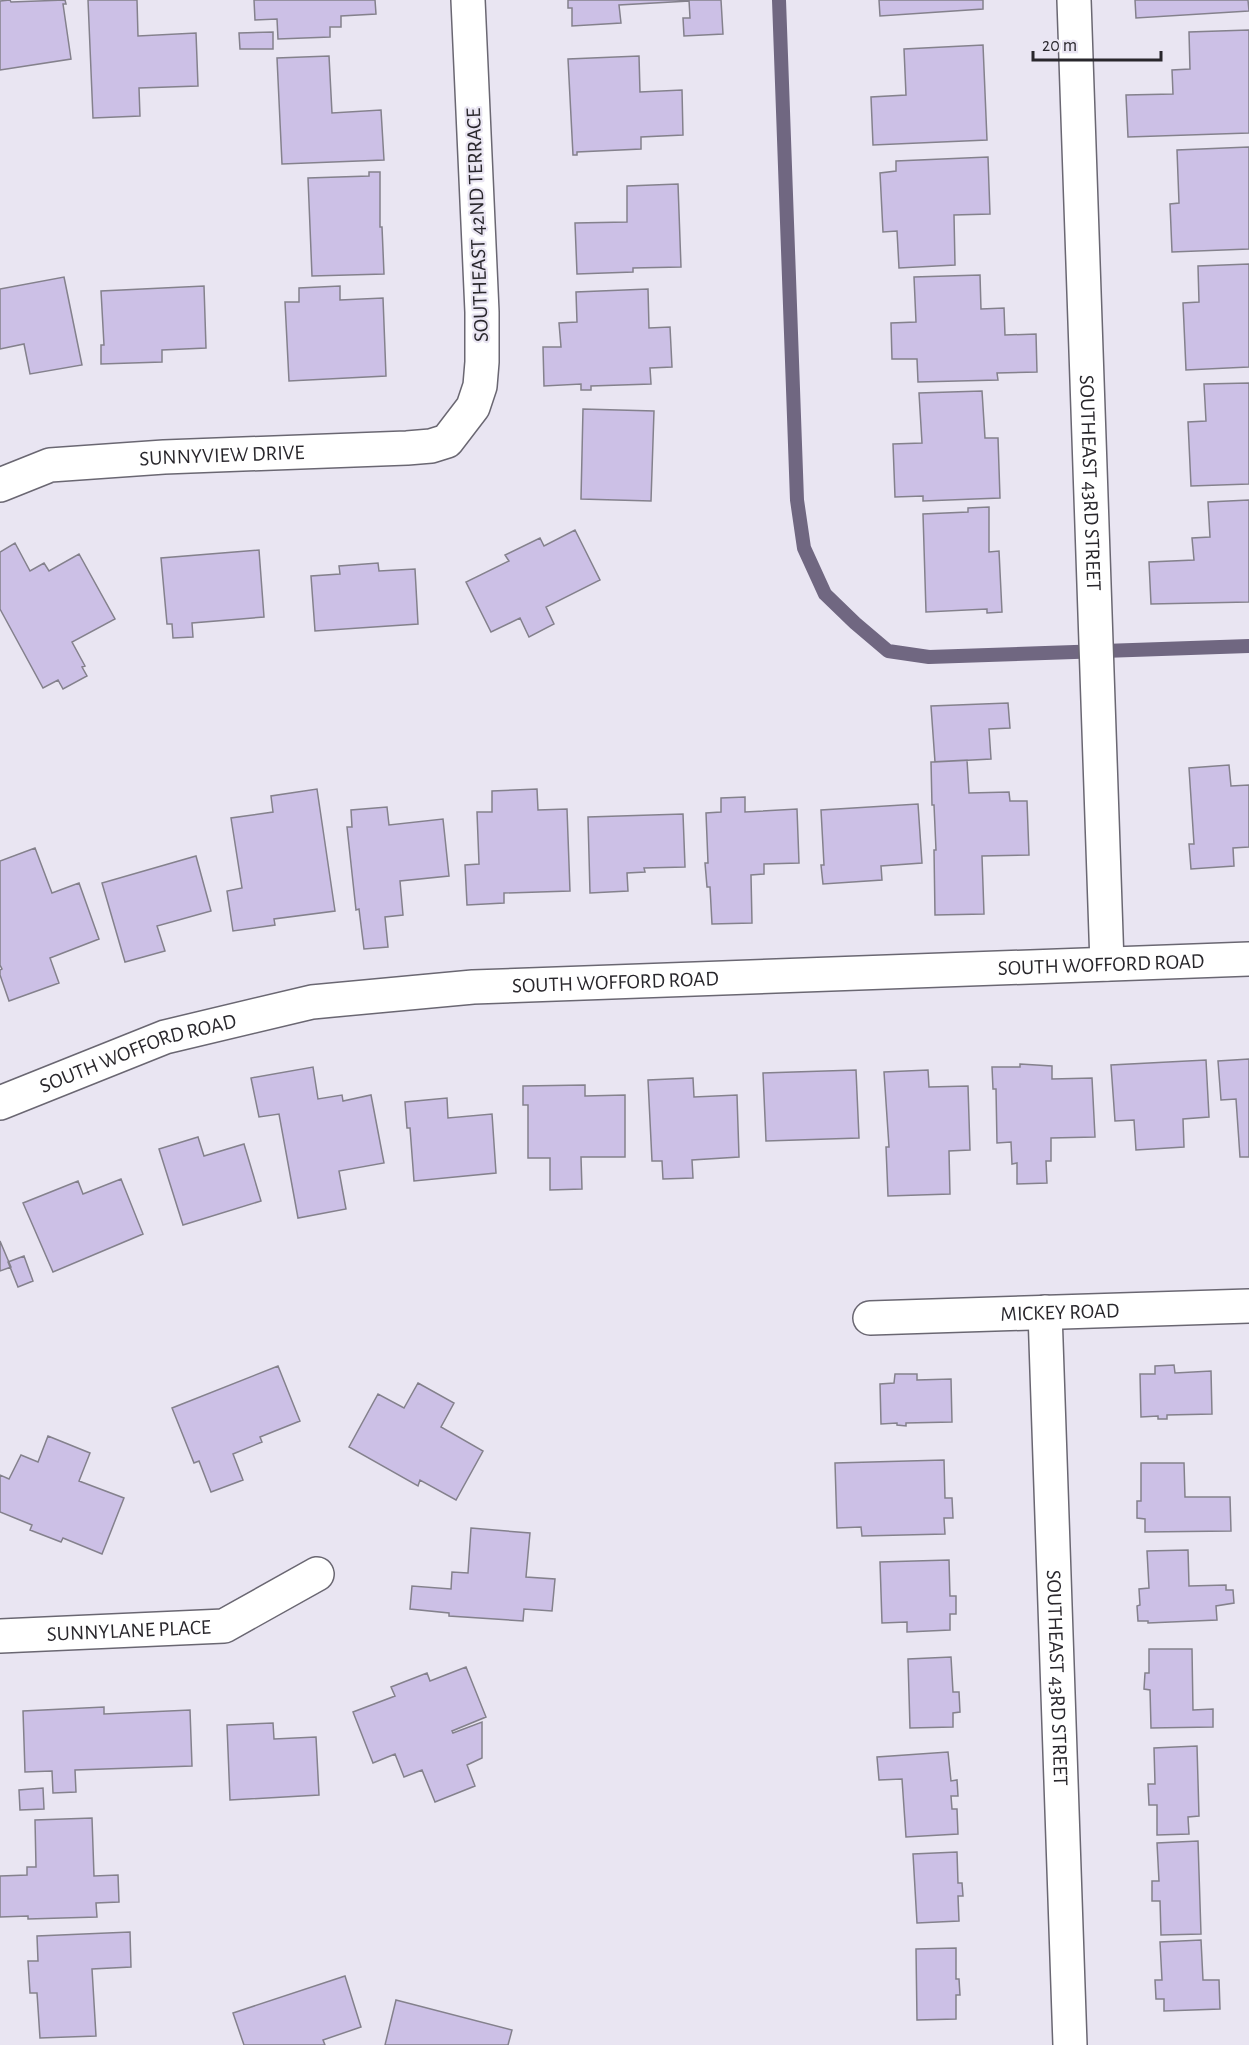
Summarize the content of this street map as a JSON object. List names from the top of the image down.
{
  "streets": {
    "street": [
      "SOUTHEAST 42ND TERRACE",
      "SUNNYVIEW DRIVE",
      "SOUTHEAST 43RD STREET",
      "SOUTH WOFFORD ROAD",
      "MICKEY ROAD",
      "SUNNYLANE PLACE"
    ]
  },
  "crossings": [
    ["SOUTHEAST 42ND TERRACE", "SUNNYVIEW DRIVE"],
    ["SOUTHEAST 43RD STREET", "SOUTH WOFFORD ROAD"],
    ["SOUTHEAST 43RD STREET", "MICKEY ROAD"]
  ],
  "scale_bar": "20 m"
}
